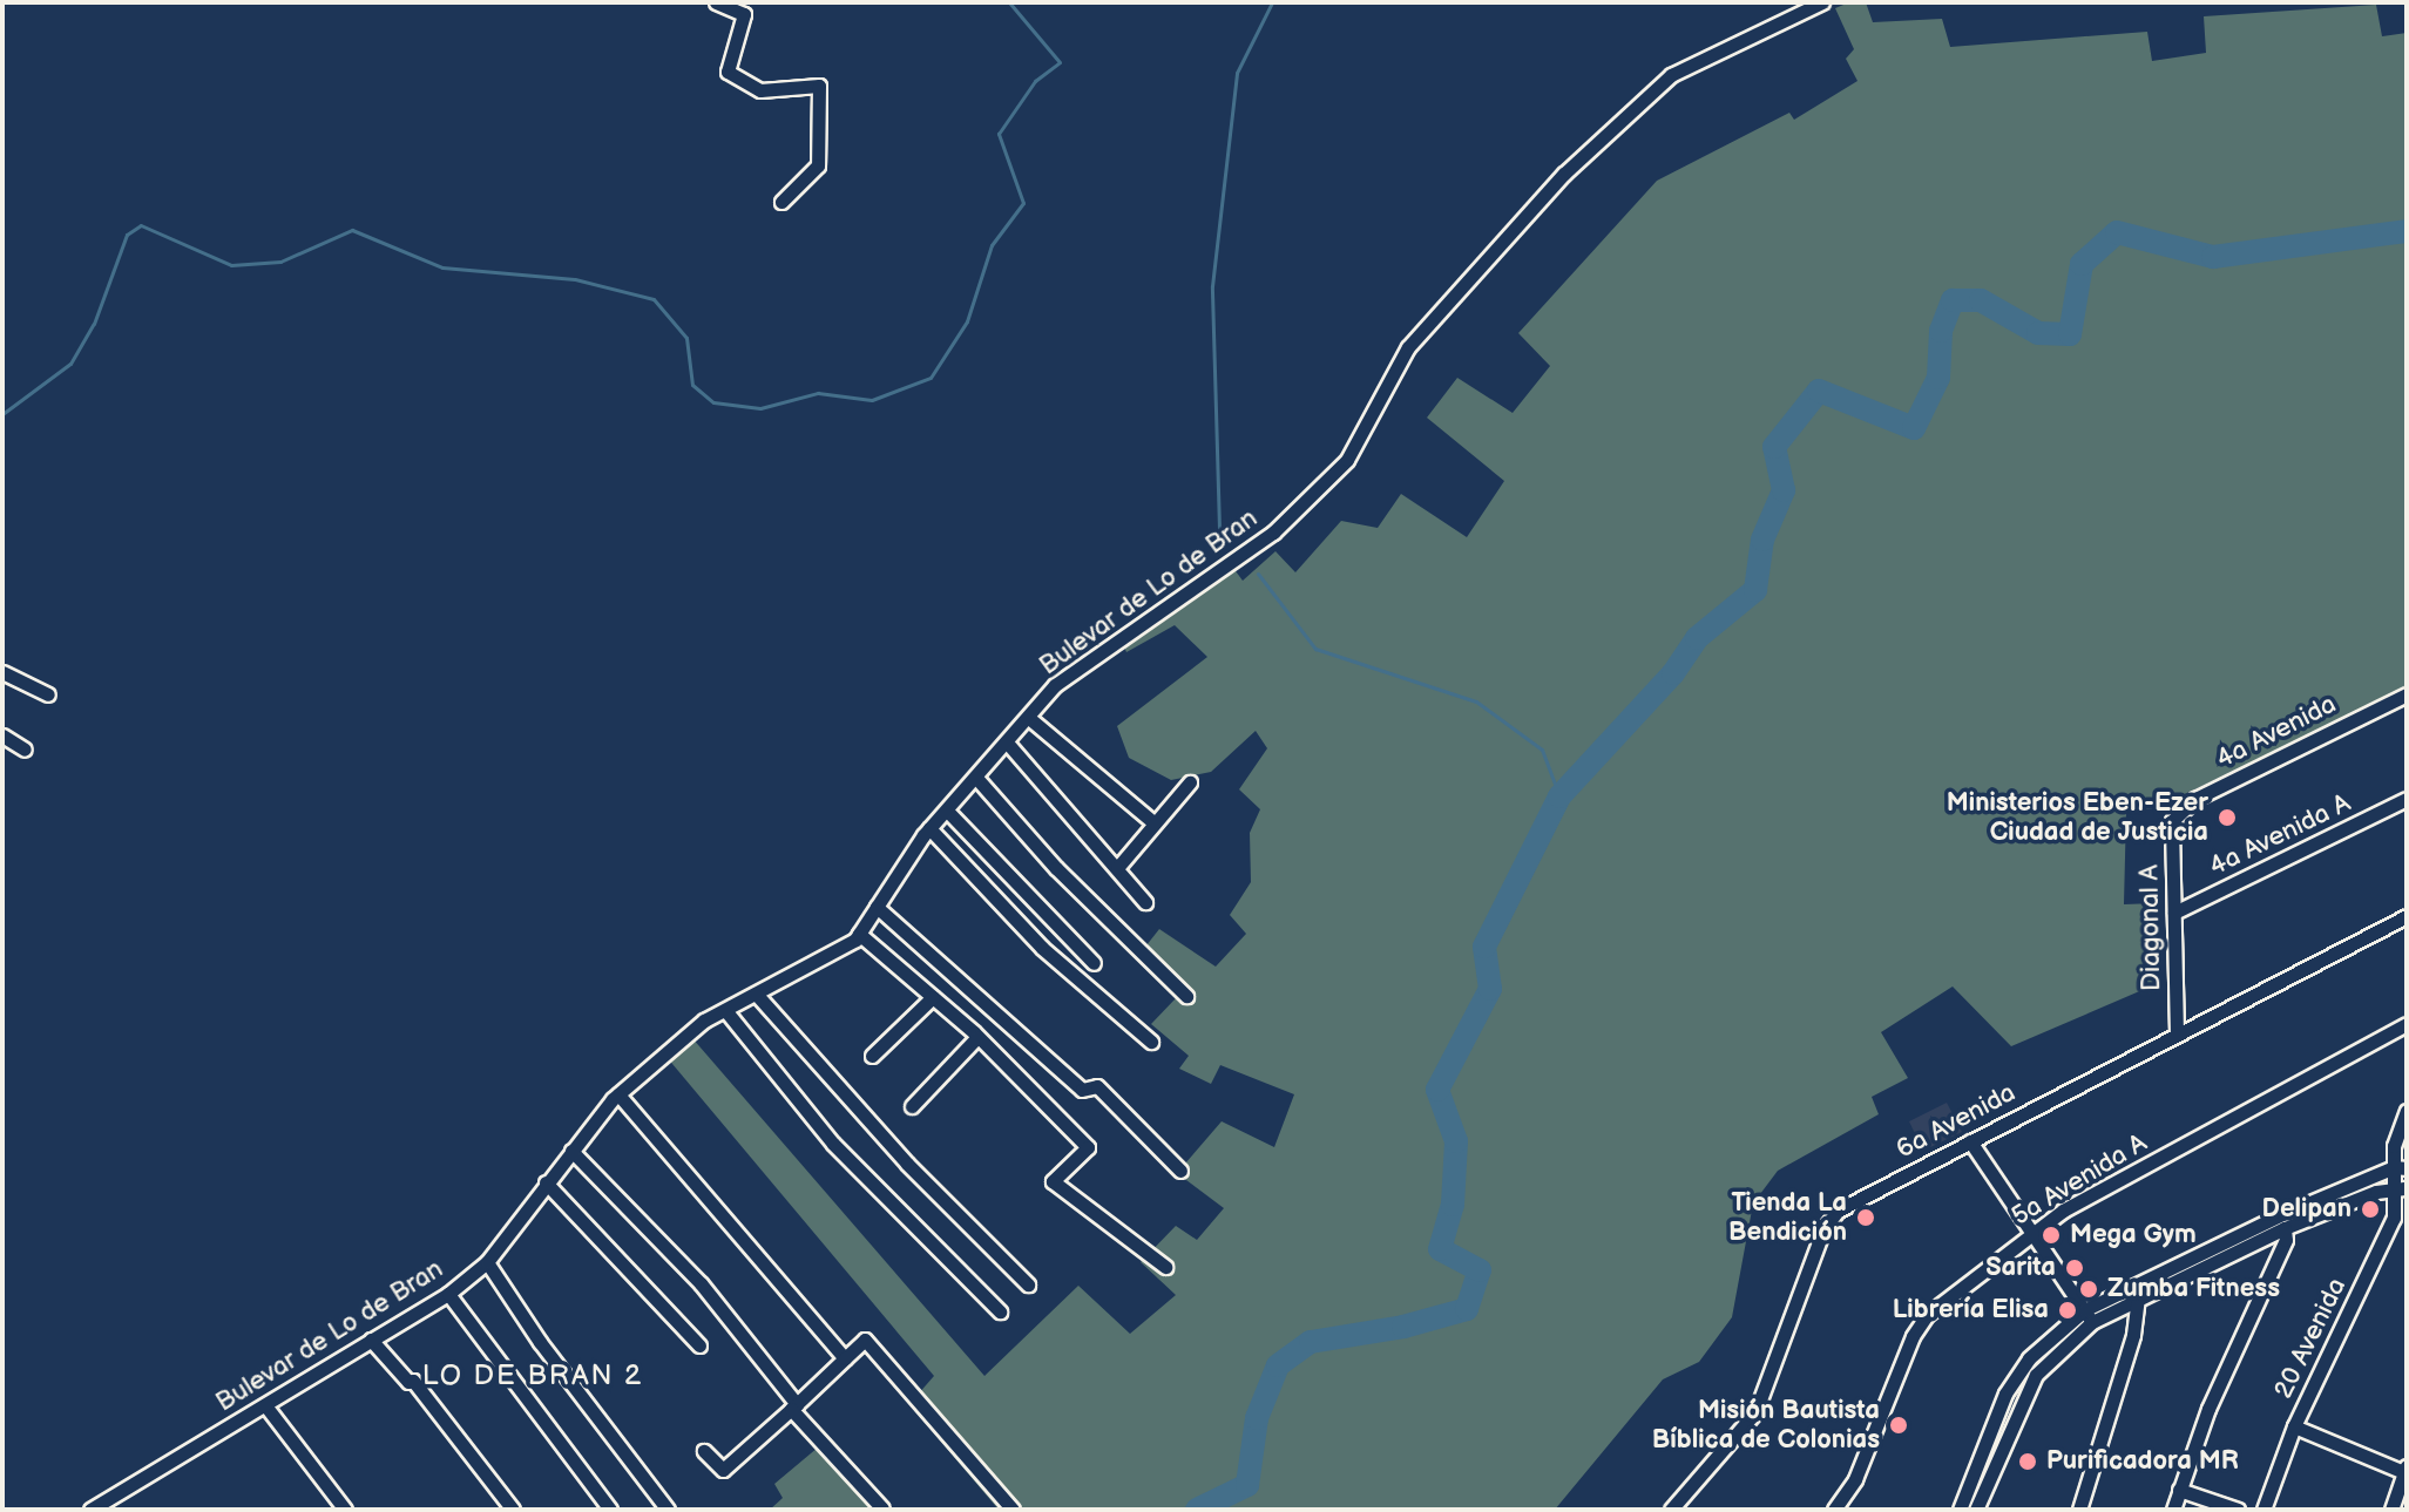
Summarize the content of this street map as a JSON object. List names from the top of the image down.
{
  "streets": {
    "street": [
      "Bulevar de Lo de Bran",
      "4a Avenida",
      "4a Avenida A",
      "Diagonal A",
      "6a Avenida",
      "5a Avenida A",
      "20 Avenida"
    ]
  },
  "crossings": [
    ["4a Avenida", "Diagonal A"],
    ["4a Avenida A", "Diagonal A"],
    ["Diagonal A", "6a Avenida"]
  ],
  "districts": ["LO DE BRAN 2"],
  "places": [
    "Ministerios Eben-Ezer Ciudad de Justicia",
    "Delipan",
    "Tienda La Bendición",
    "Mega Gym",
    "Sarita",
    "Zumba Fitness",
    "Librería Elisa",
    "Misión Bautista Bíblica de Colonias",
    "Purificadora MR"
  ]
}
